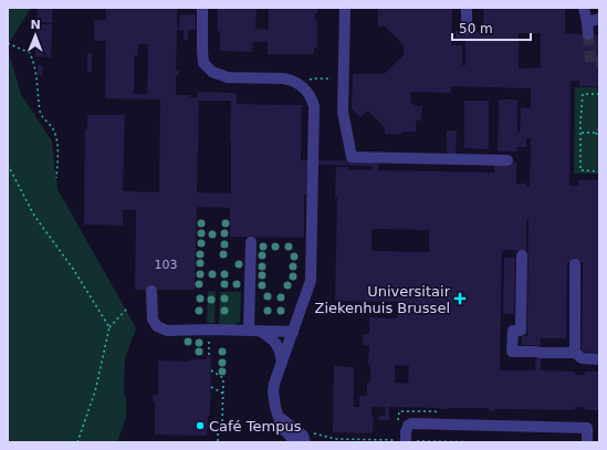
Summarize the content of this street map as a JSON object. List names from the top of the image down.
{
  "places": {
    "health": ["Universitair Ziekenhuis Brussel"],
    "other": ["Café Tempus"]
  },
  "house_numbers": ["103"],
  "scale_bar": "50 m",
  "north": "top"
}
